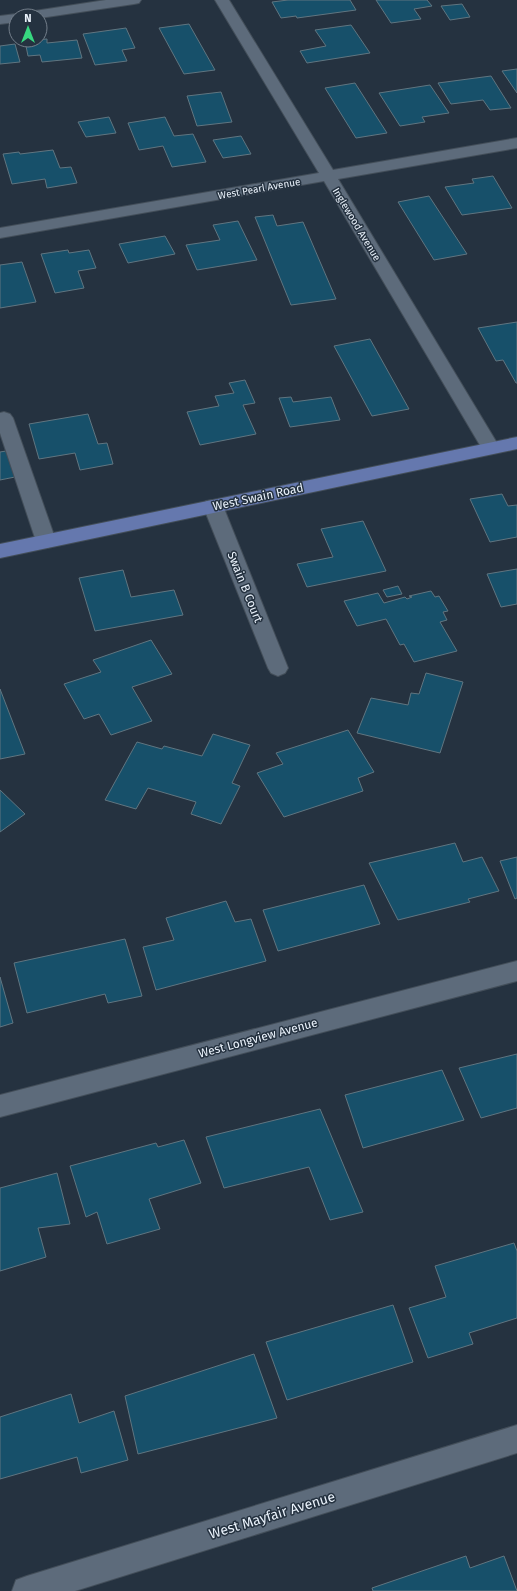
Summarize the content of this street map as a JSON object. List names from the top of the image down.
{
  "streets": {
    "main road": ["West Swain Road"],
    "street": [
      "West Pearl Avenue",
      "Inglewood Avenue",
      "Swain B Court",
      "West Longview Avenue",
      "West Mayfair Avenue"
    ]
  },
  "crossings": [
    ["West Pearl Avenue", "Inglewood Avenue"],
    ["Inglewood Avenue", "West Swain Road"],
    ["West Swain Road", "Swain B Court"]
  ],
  "north": "top"
}
